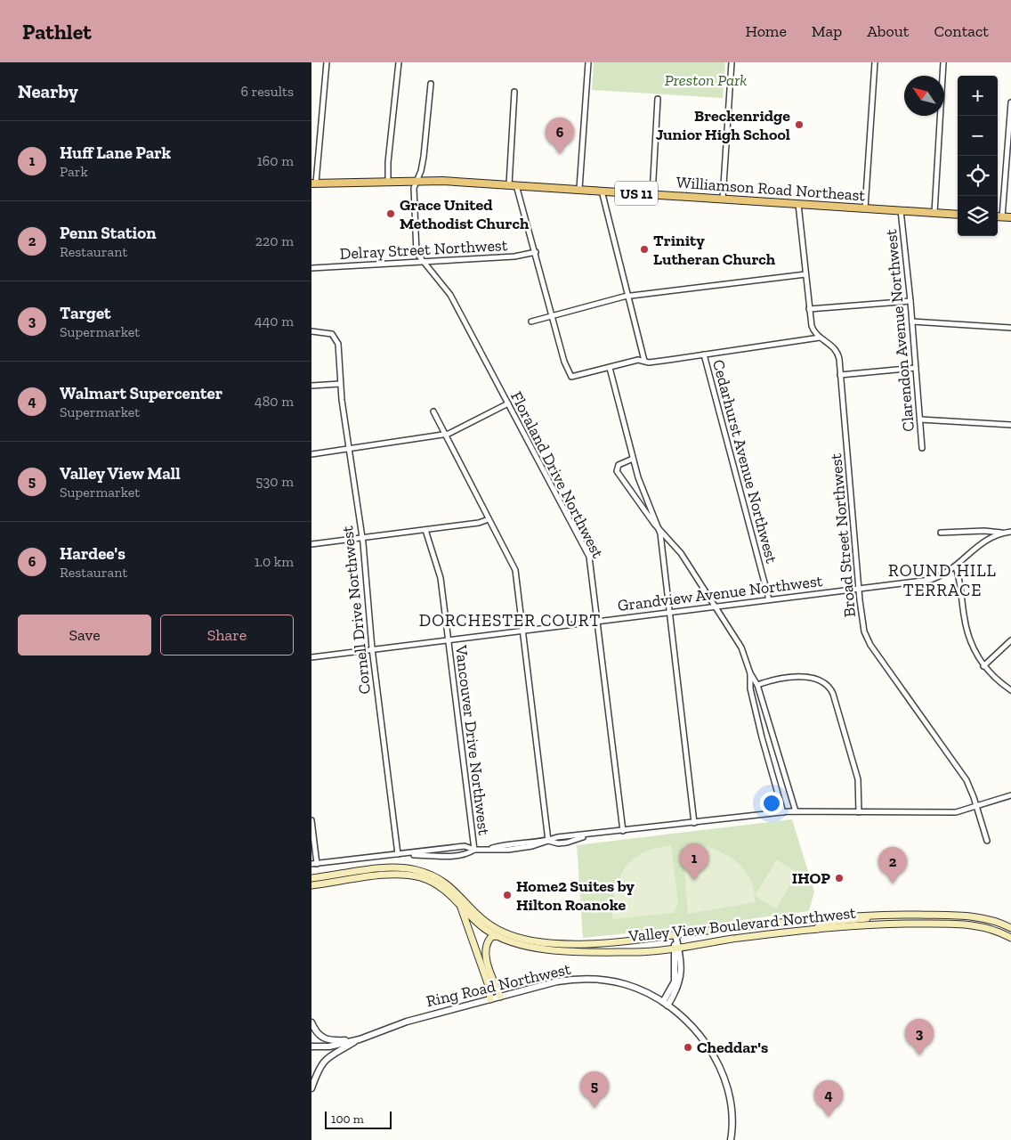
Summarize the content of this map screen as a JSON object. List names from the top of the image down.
{
  "streets": {
    "main road": ["Williamson Road Northeast", "US 11", "Valley View Boulevard Northwest"],
    "street": [
      "Delray Street Northwest",
      "Clarendon Avenue Northwest",
      "Cedarhurst Avenue Northwest",
      "Floraland Drive Northwest",
      "Broad Street Northwest",
      "Grandview Avenue Northwest",
      "Cornell Drive Northwest",
      "Vancouver Drive Northwest",
      "Ring Road Northwest"
    ]
  },
  "crossings": [
    ["Williamson Road Northeast", "Clarendon Avenue Northwest"],
    ["Williamson Road Northeast", "Floraland Drive Northwest"],
    ["Williamson Road Northeast", "Broad Street Northwest"],
    ["Delray Street Northwest", "Floraland Drive Northwest"],
    ["Cedarhurst Avenue Northwest", "Grandview Avenue Northwest"],
    ["Floraland Drive Northwest", "Grandview Avenue Northwest"],
    ["Broad Street Northwest", "Grandview Avenue Northwest"],
    ["Grandview Avenue Northwest", "Cornell Drive Northwest"],
    ["Grandview Avenue Northwest", "Vancouver Drive Northwest"]
  ],
  "districts": ["ROUND HILL TERRACE", "DORCHESTER COURT"],
  "parks": ["Preston Park"],
  "places": [
    "Breckenridge Junior High School",
    "Grace United Methodist Church",
    "Trinity Lutheran Church",
    "IHOP",
    "Home2 Suites by Hilton Roanoke",
    "Cheddar's"
  ],
  "scale_bar": "100 m",
  "north": "top left",
  "page": {
    "header": "Pathlet",
    "nav": [
      "Home",
      "Map",
      "About",
      "Contact"
    ],
    "heading": ["Nearby", "6 results"],
    "map_buttons": ["+", "−"],
    "pins": [
      "6",
      "1",
      "2",
      "3",
      "5",
      "4"
    ],
    "list": [
      {
        "mark": "1",
        "name": "Huff Lane Park",
        "note": "Park",
        "value": "160 m"
      },
      {
        "mark": "2",
        "name": "Penn Station",
        "note": "Restaurant",
        "value": "220 m"
      },
      {
        "mark": "3",
        "name": "Target",
        "note": "Supermarket",
        "value": "440 m"
      },
      {
        "mark": "4",
        "name": "Walmart Supercenter",
        "note": "Supermarket",
        "value": "480 m"
      },
      {
        "mark": "5",
        "name": "Valley View Mall",
        "note": "Supermarket",
        "value": "530 m"
      },
      {
        "mark": "6",
        "name": "Hardee's",
        "note": "Restaurant",
        "value": "1.0 km"
      }
    ],
    "buttons": ["Save", "Share"],
    "scale": "100 m"
  }
}
